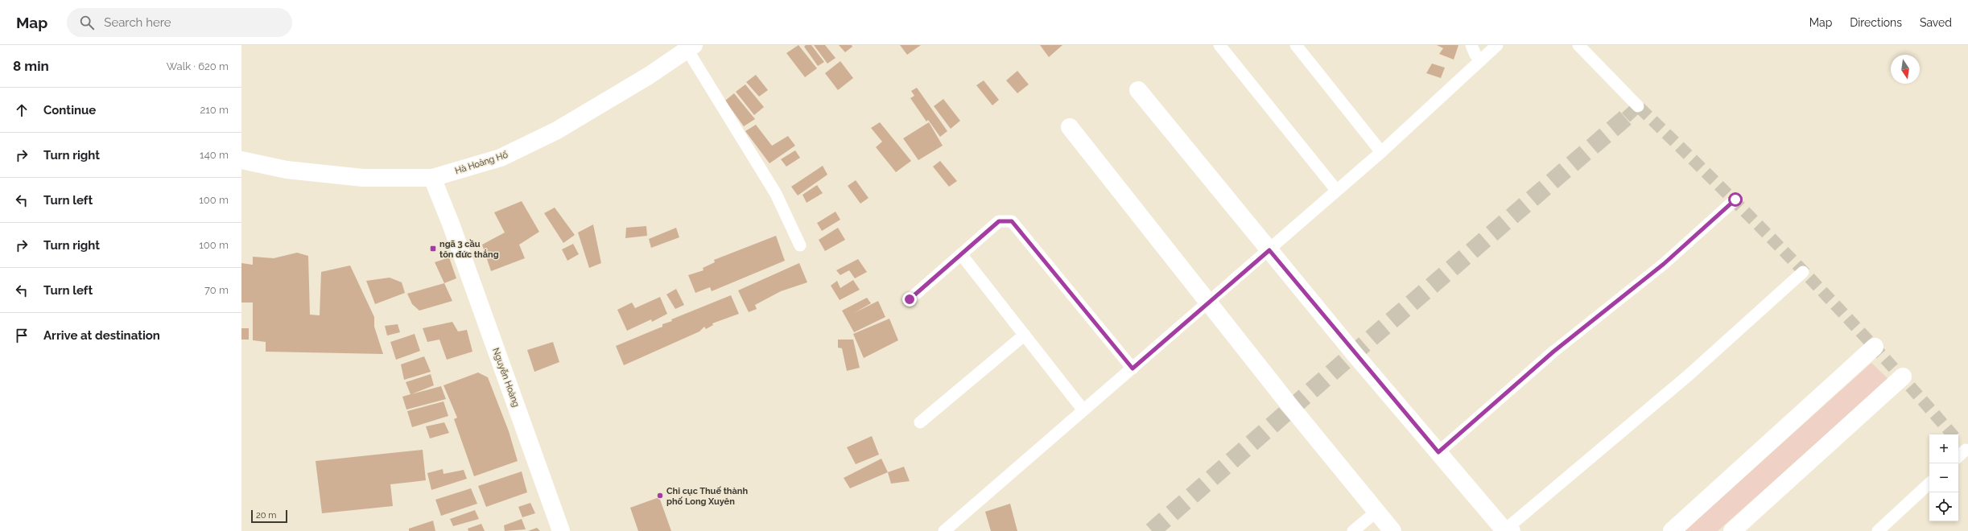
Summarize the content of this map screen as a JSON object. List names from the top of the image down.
{
  "streets": {
    "street": ["Hà Hoàng Hổ", "Nguyễn Hoàng"]
  },
  "crossings": [
    ["Hà Hoàng Hổ", "Nguyễn Hoàng"]
  ],
  "places": {
    "transit": ["ngã 3 cầu tôn đức thắng"],
    "other": ["Chi cục Thuế thành phố Long Xuyên"]
  },
  "scale_bar": "20 m",
  "north": "bottom",
  "page": {
    "header": "Map",
    "search": "Search here",
    "nav": ["Map", "Directions", "Saved"],
    "heading": ["8 min", "Walk · 620 m"],
    "list": [
      ["Continue", "210 m"],
      ["Turn right", "140 m"],
      ["Turn left", "100 m"],
      ["Turn right", "100 m"],
      ["Turn left", "70 m"],
      "Arrive at destination"
    ],
    "map_buttons": ["+", "−"],
    "scale": "20 m"
  }
}
